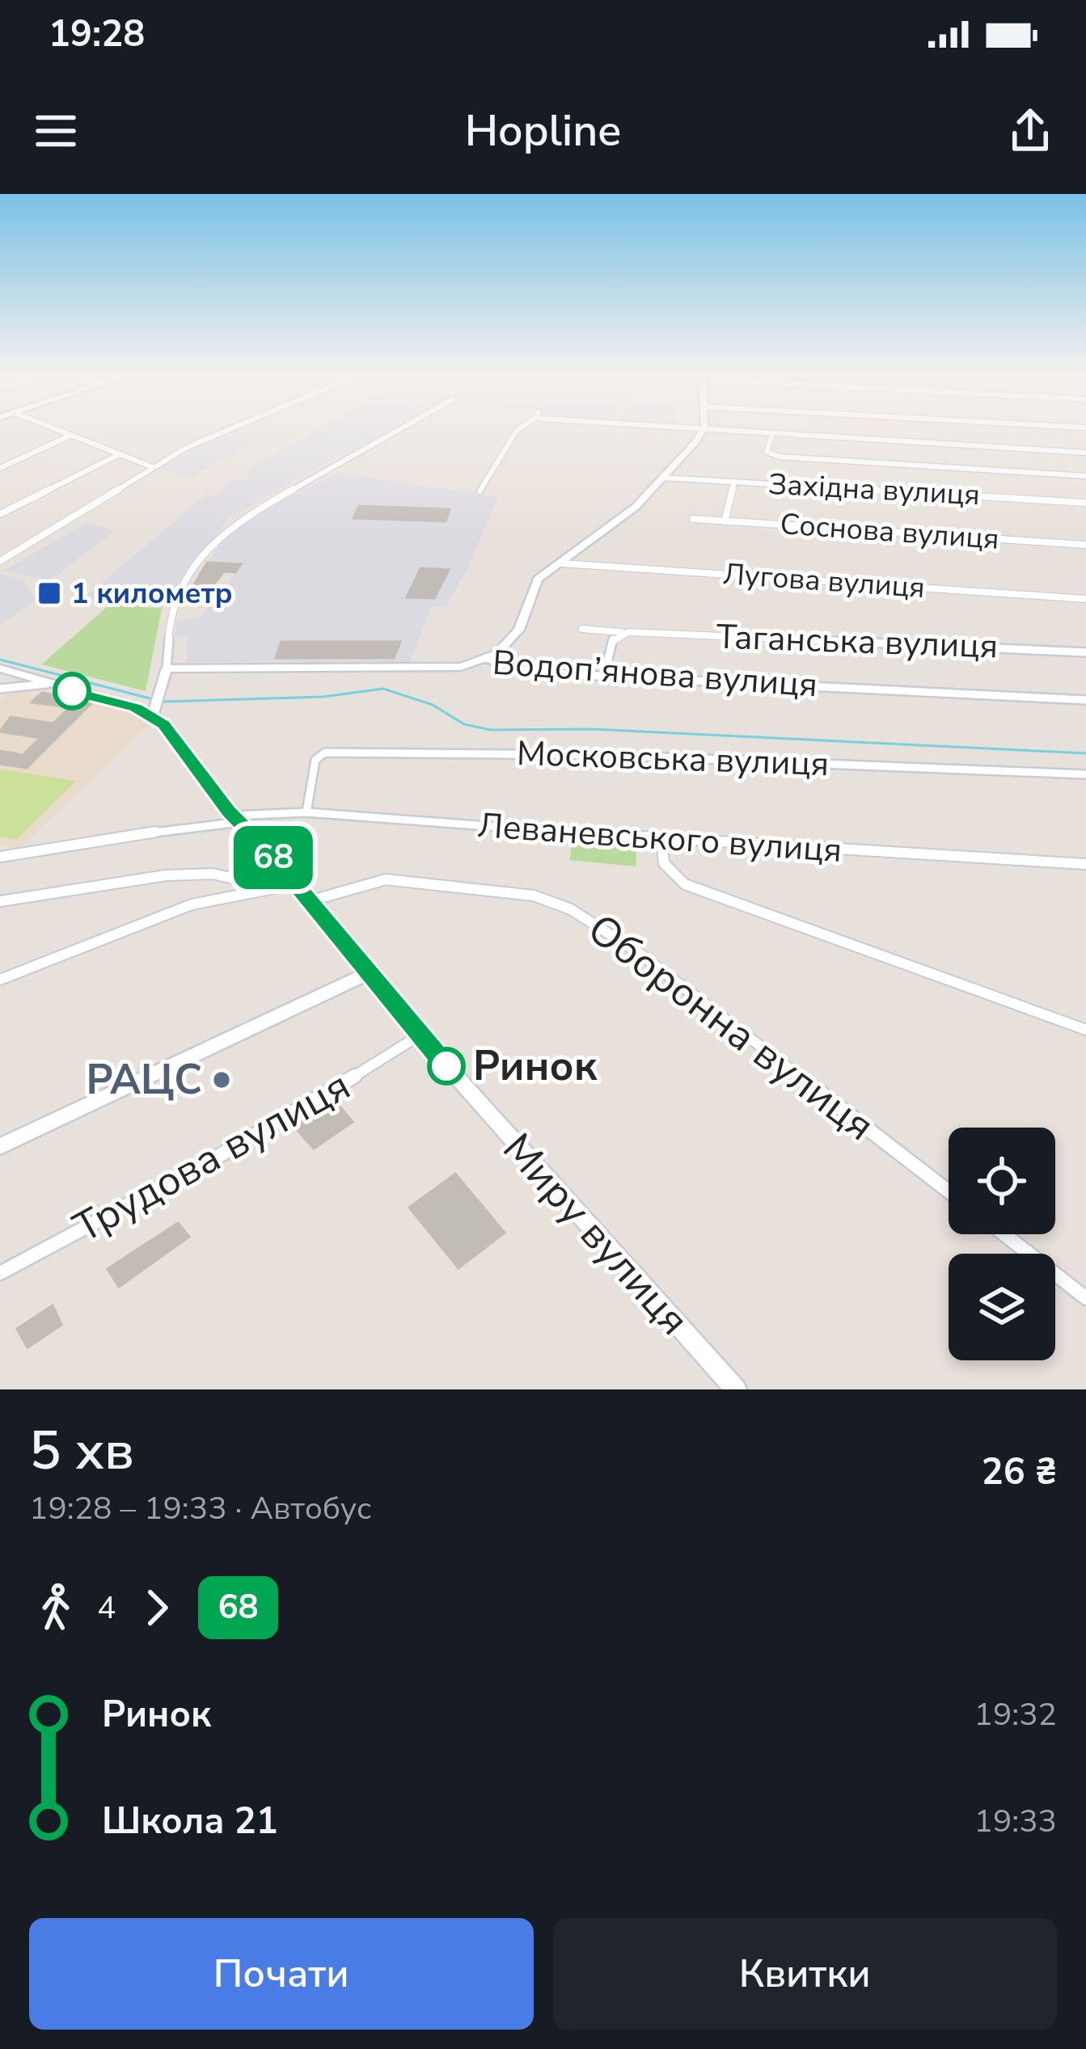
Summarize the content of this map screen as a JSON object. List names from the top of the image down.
{
  "streets": {
    "street": [
      "Західна вулиця",
      "Соснова вулиця",
      "Лугова вулиця",
      "Таганська вулиця",
      "Водоп’янова вулиця",
      "Московська вулиця",
      "Леваневського вулиця",
      "Оборонна вулиця",
      "Трудова вулиця",
      "Миру вулиця"
    ]
  },
  "crossings": [
    ["Московська вулиця", "Леваневського вулиця"],
    ["Леваневського вулиця", "Миру вулиця"],
    ["Оборонна вулиця", "Миру вулиця"],
    ["Трудова вулиця", "Миру вулиця"]
  ],
  "places": {
    "transit": ["1 километр"],
    "other": ["Ринок", "РАЦС"]
  },
  "lines": ["bus line 68"],
  "page": {
    "status": "19:28",
    "header": "Hopline",
    "on_map": "68",
    "heading": ["5 хв", "19:28 – 19:33 · Автобус", "26 ₴"],
    "legs": ["4", "68"],
    "list": [
      {
        "name": "Ринок",
        "value": "19:32"
      },
      {
        "name": "Школа 21",
        "value": "19:33"
      }
    ],
    "buttons": ["Почати", "Квитки"]
  }
}
